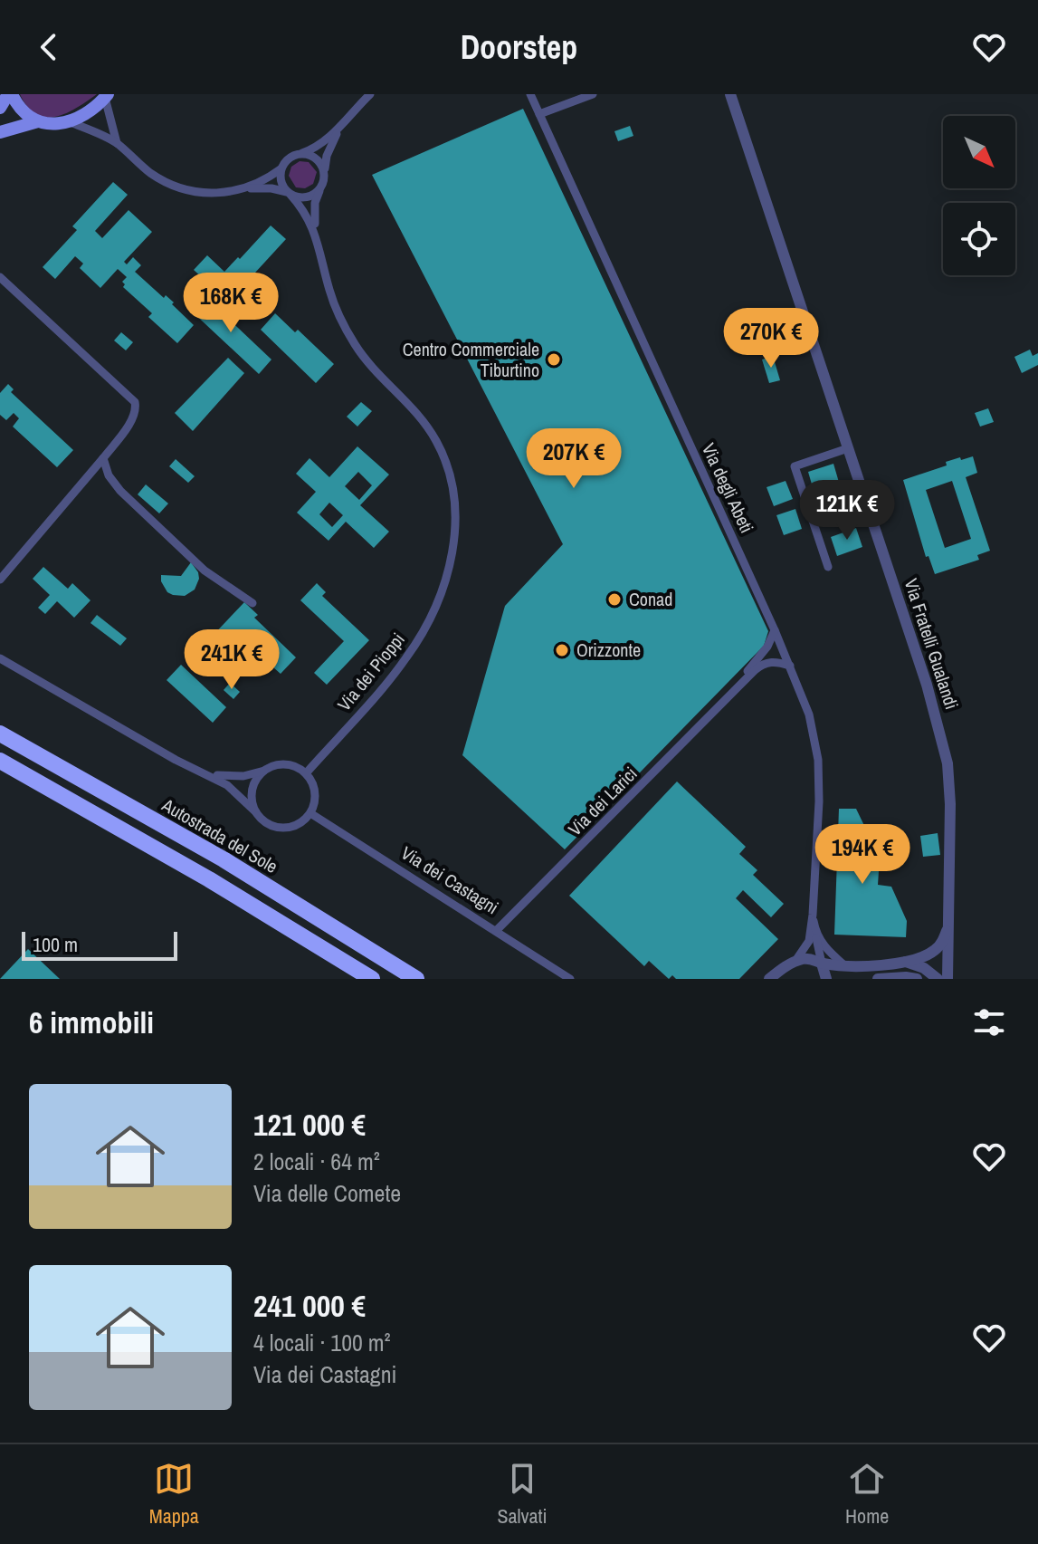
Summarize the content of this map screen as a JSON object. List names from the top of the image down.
{
  "streets": {
    "highway": ["Autostrada del Sole"],
    "street": [
      "Via degli Abeti",
      "Via Fratelli Gualandi",
      "Via dei Pioppi",
      "Via dei Larici",
      "Via dei Castagni"
    ]
  },
  "crossings": [
    ["Via degli Abeti", "Via dei Larici"],
    ["Via dei Pioppi", "Via dei Castagni"],
    ["Via dei Larici", "Via dei Castagni"]
  ],
  "places": ["Centro Commerciale Tiburtino", "Conad", "Orizzonte"],
  "scale_bar": "100 m",
  "north": "bottom right",
  "page": {
    "header": "Doorstep",
    "price": [
      "168K €",
      "270K €",
      "207K €",
      "121K €",
      "241K €",
      "194K €"
    ],
    "scale": "100 m",
    "heading": "6 immobili",
    "list": [
      {
        "name": "121 000 €",
        "note": "2 locali · 64 m² · Via delle Comete"
      },
      {
        "name": "241 000 €",
        "note": "4 locali · 100 m² · Via dei Castagni"
      }
    ],
    "tabs": ["Mappa", "Salvati", "Home"]
  }
}
